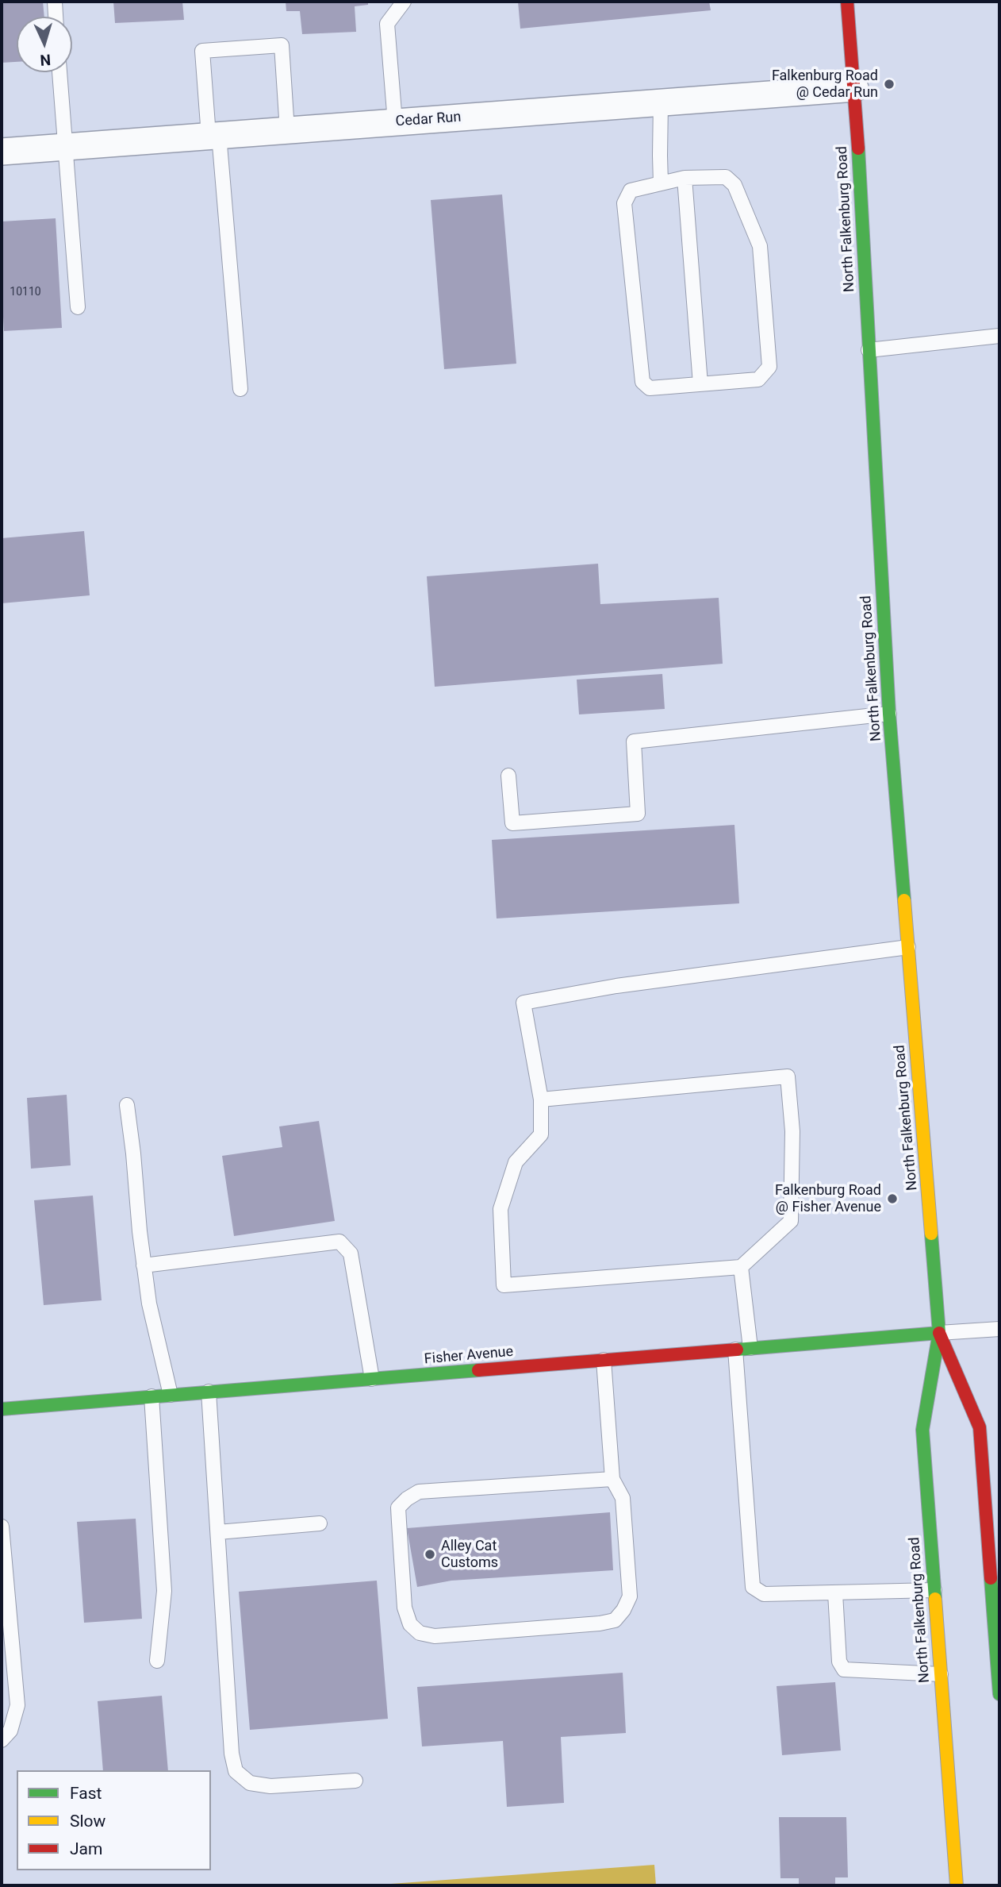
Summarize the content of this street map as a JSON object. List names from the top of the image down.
{
  "streets": {
    "street": ["Cedar Run", "North Falkenburg Road", "Fisher Avenue"]
  },
  "crossings": [
    ["Cedar Run", "North Falkenburg Road"],
    ["North Falkenburg Road", "Fisher Avenue"]
  ],
  "places": ["Falkenburg Road @ Cedar Run", "Falkenburg Road @ Fisher Avenue", "Alley Cat Customs"],
  "house_numbers": ["10110"],
  "legend": ["Fast", "Slow", "Jam"],
  "north": "bottom"
}
